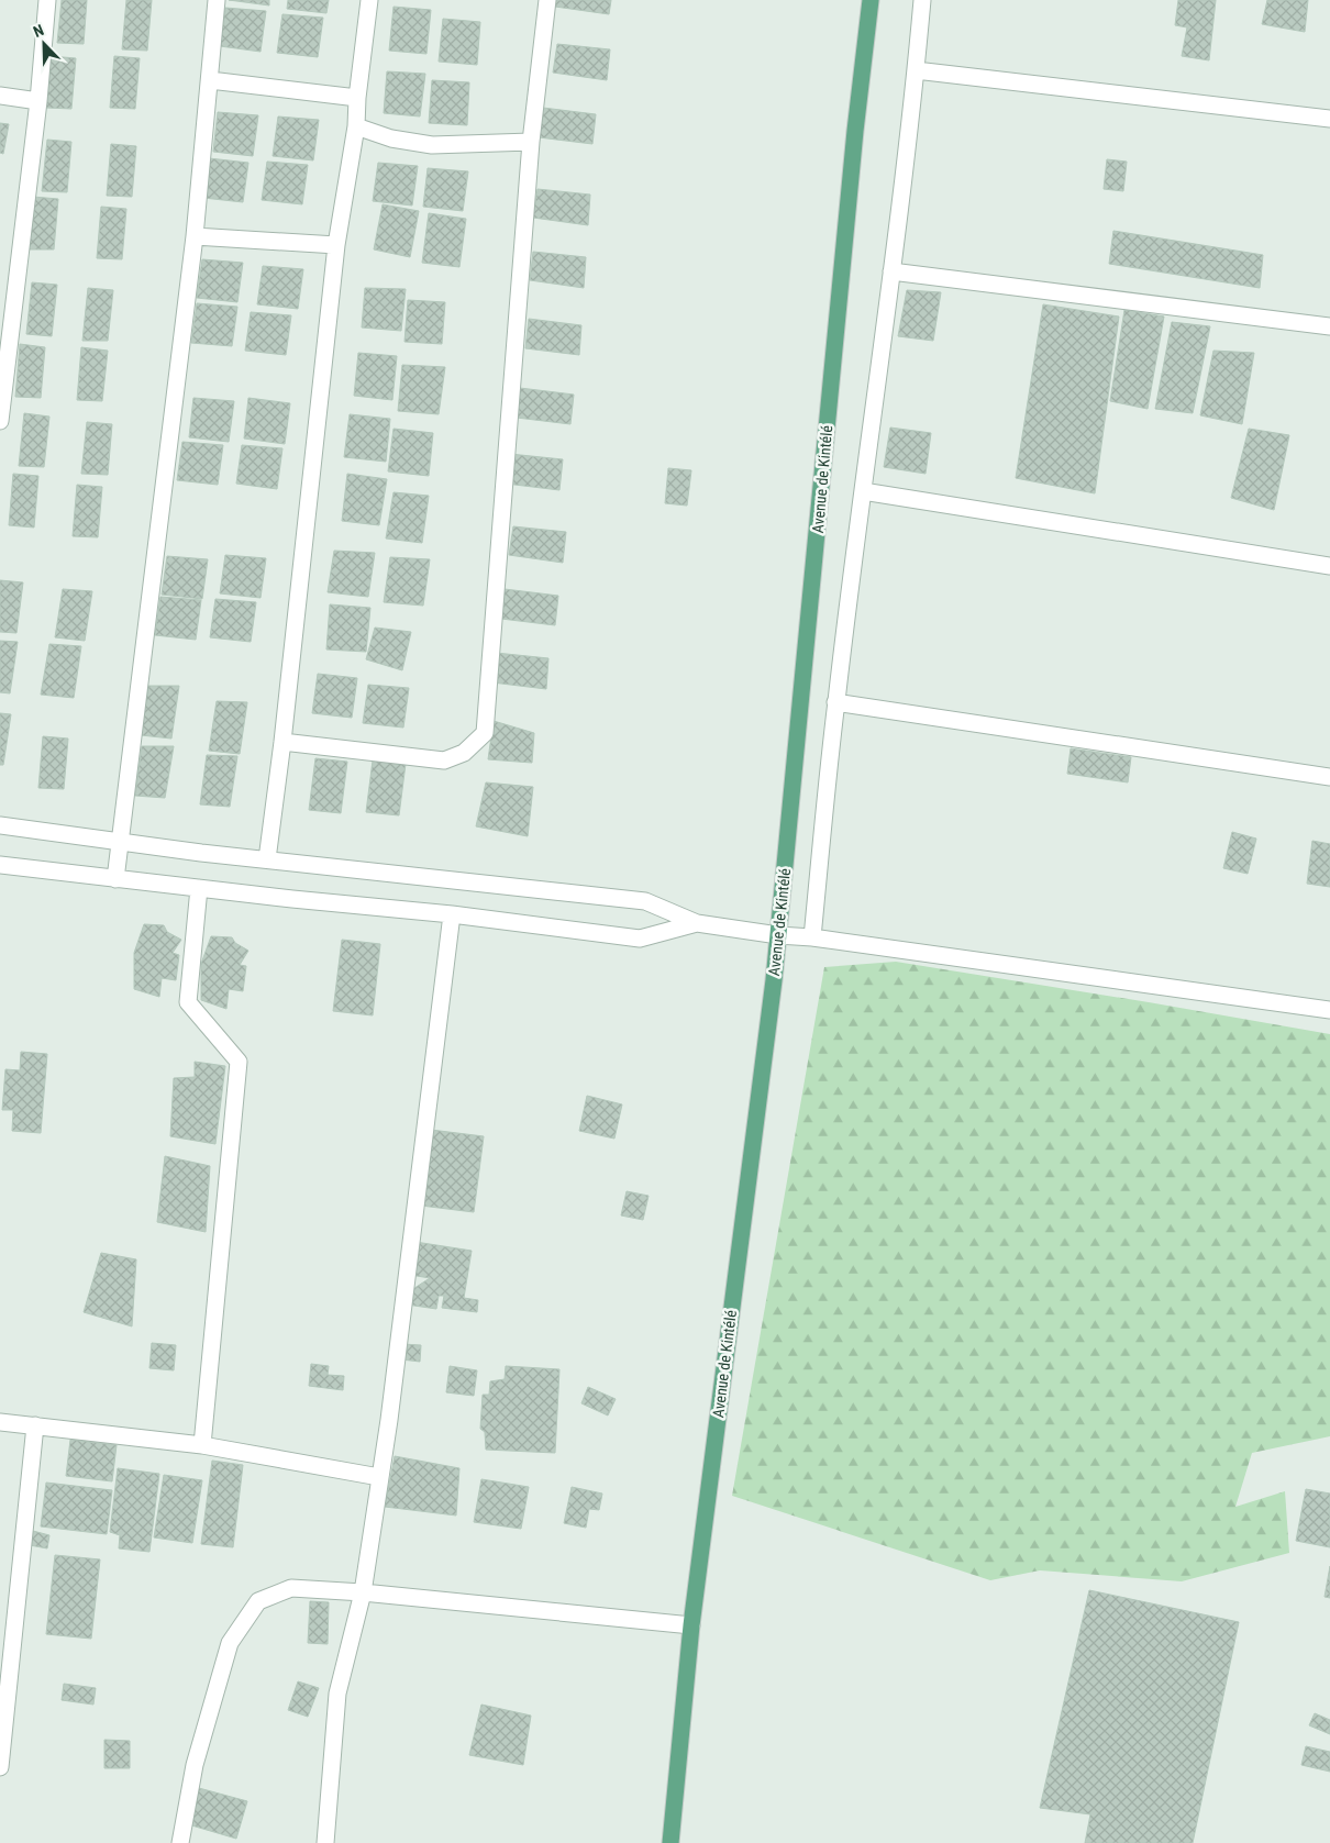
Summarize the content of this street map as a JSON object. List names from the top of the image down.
{
  "streets": {
    "main road": ["Avenue de Kintélé"]
  },
  "north": "top left"
}
